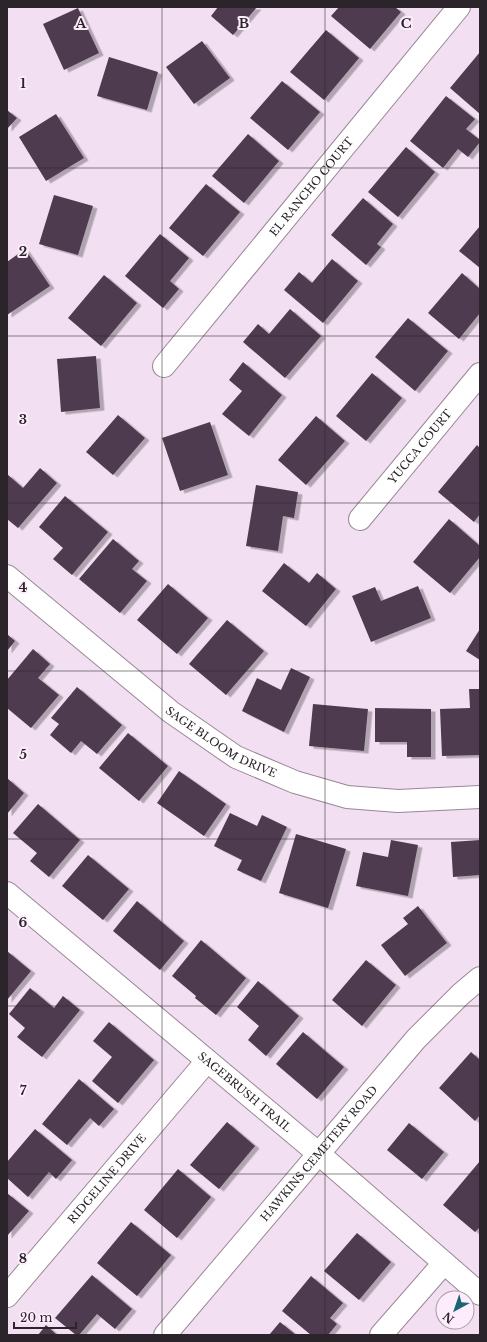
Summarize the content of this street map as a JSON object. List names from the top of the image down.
{
  "streets": {
    "street": [
      "EL RANCHO COURT",
      "YUCCA COURT",
      "SAGE BLOOM DRIVE",
      "SAGEBRUSH TRAIL",
      "HAWKINS CEMETERY ROAD",
      "RIDGELINE DRIVE"
    ]
  },
  "crossings": [
    ["SAGEBRUSH TRAIL", "HAWKINS CEMETERY ROAD"],
    ["SAGEBRUSH TRAIL", "RIDGELINE DRIVE"]
  ],
  "scale_bar": "20 m",
  "north": "bottom left",
  "grid": {
    "columns": ["A", "B", "C"],
    "rows": [
      "1",
      "2",
      "3",
      "4",
      "5",
      "6",
      "7",
      "8"
    ]
  }
}
